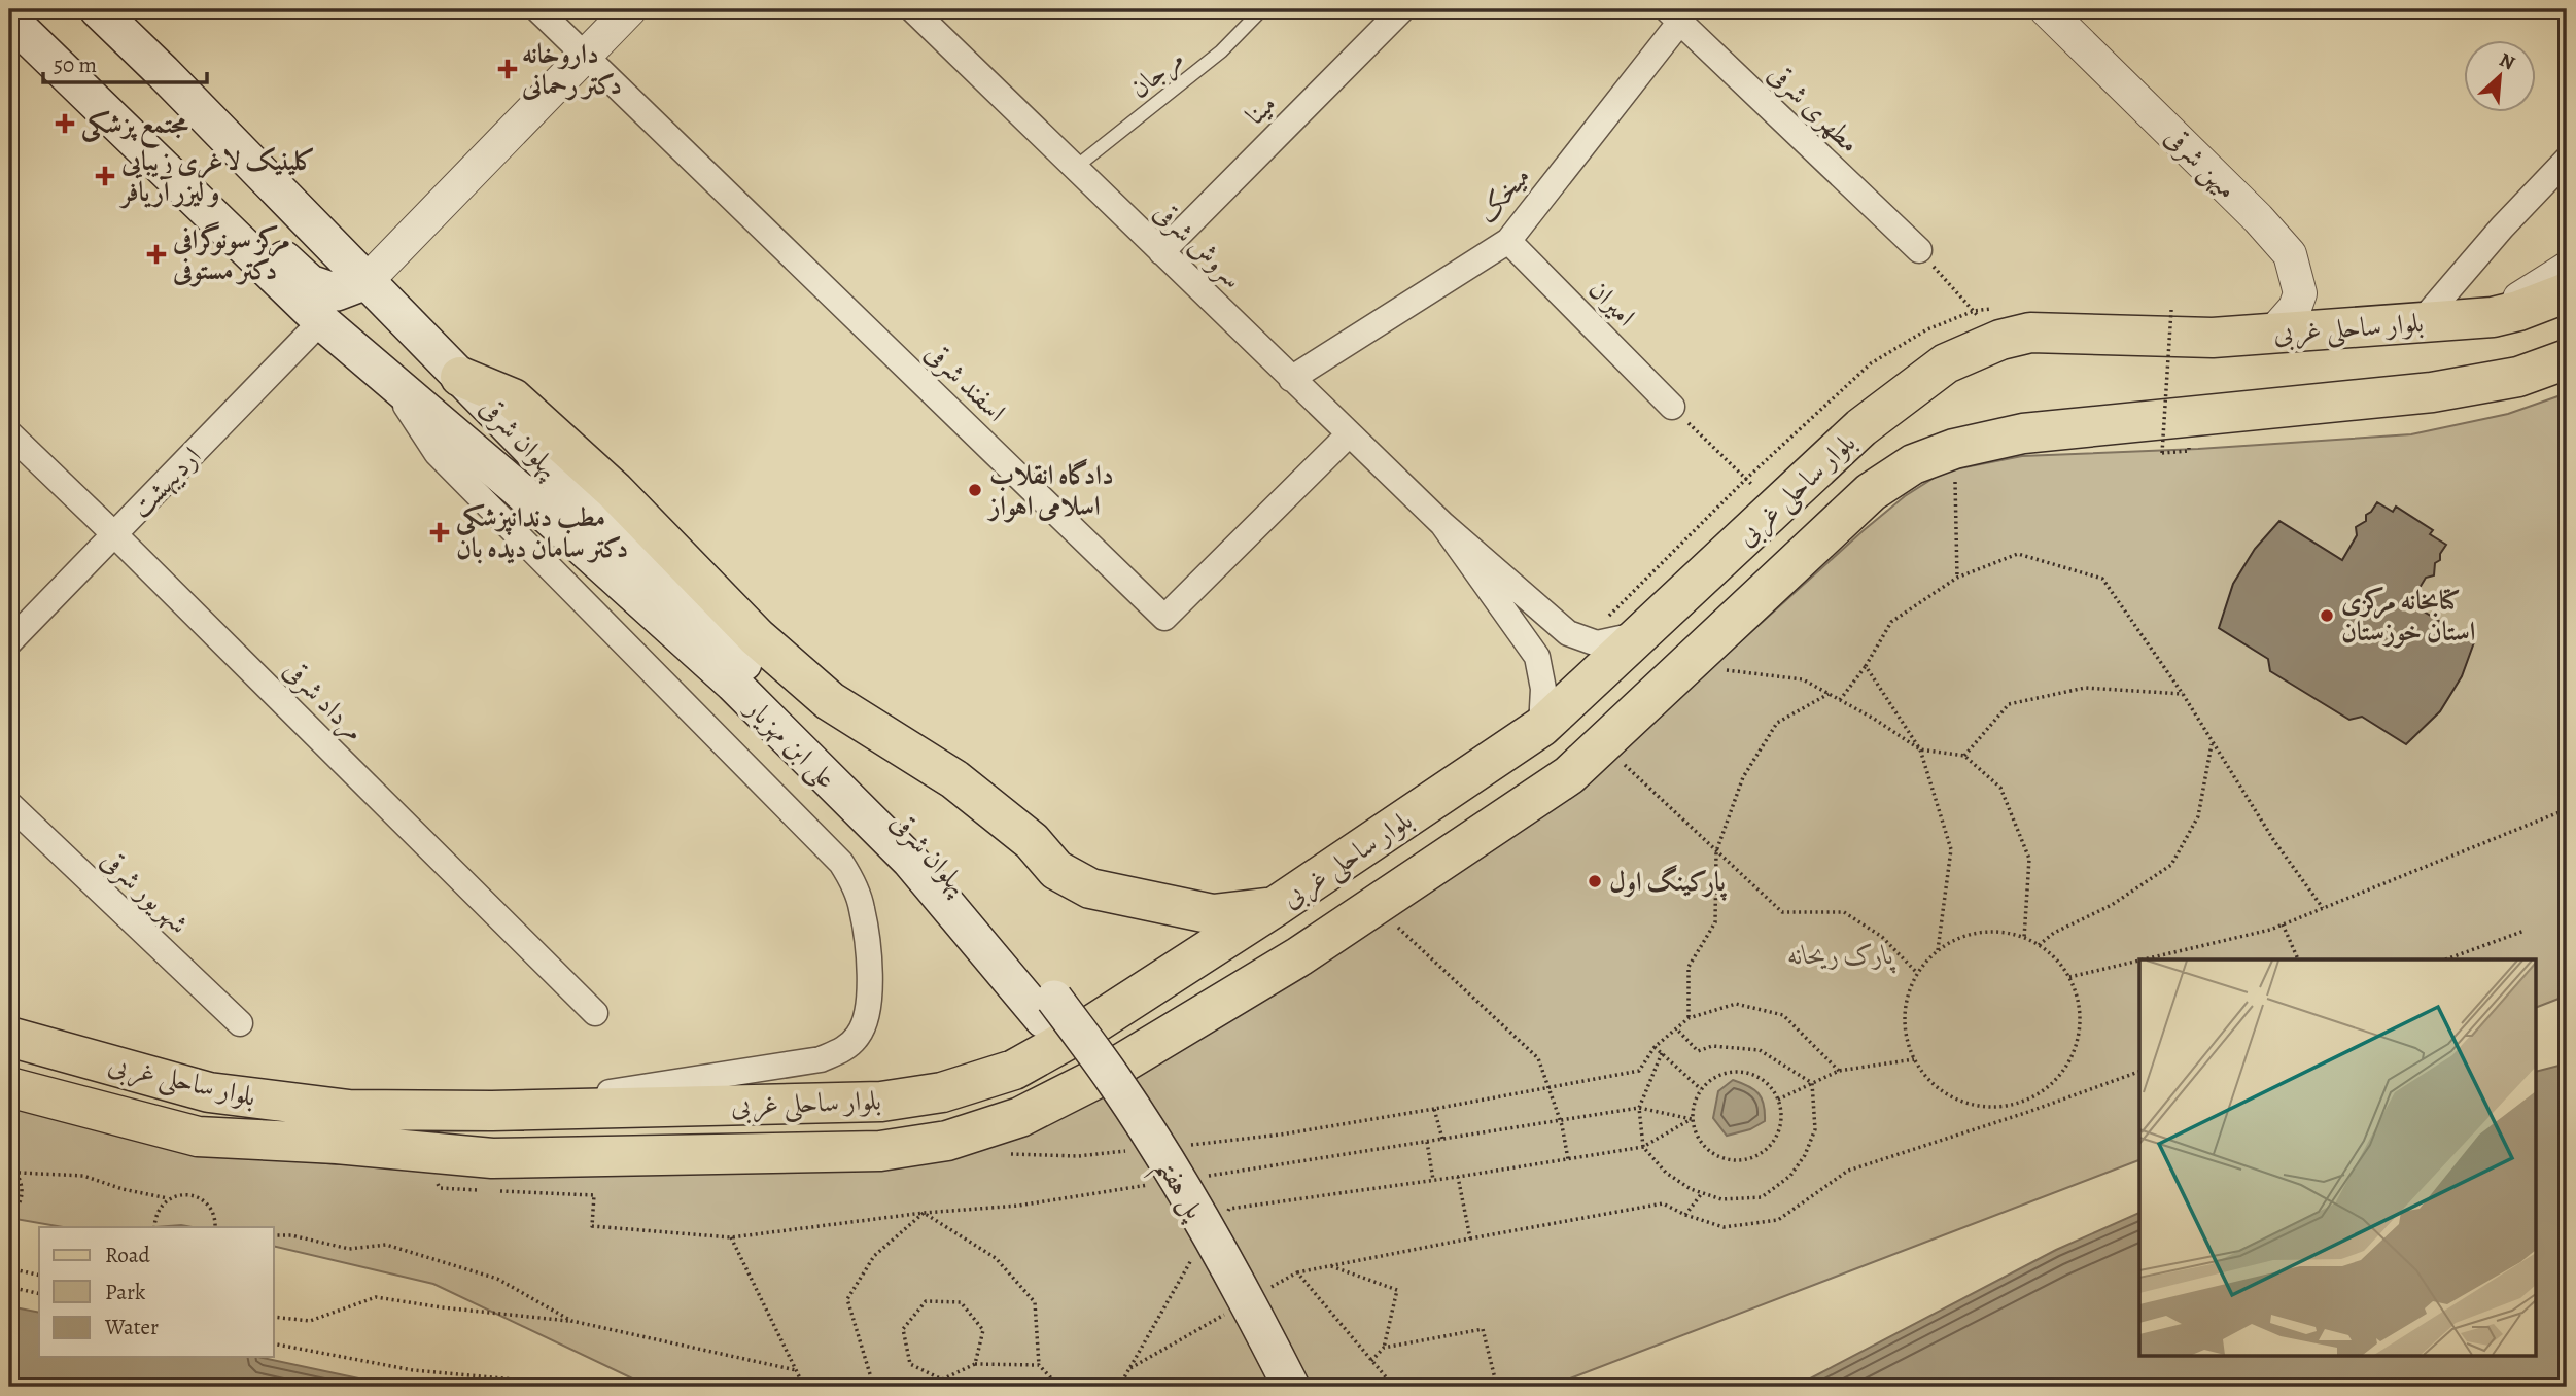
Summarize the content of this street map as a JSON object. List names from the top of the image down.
{
  "streets": {
    "main road": [
      "بلوار ساحلی غربی",
      "پهلوان شرقی",
      "علی ابن مهزیار",
      "پل هفتم"
    ],
    "street": [
      "مطهری شرقی",
      "مینا",
      "میهن شرقی",
      "میخک",
      "سروش شرقی",
      "امیران",
      "اسفند شرقی",
      "اردیبهشت",
      "مرداد شرقی",
      "شهریور شرقی"
    ],
    "lane": ["مرجان"]
  },
  "crossings": [
    ["مرجان", "سروش شرقی"],
    ["مطهری شرقی", "میخک"],
    ["مینا", "سروش شرقی"],
    ["میهن شرقی", "بلوار ساحلی غربی"],
    ["میخک", "سروش شرقی"],
    ["میخک", "امیران"],
    ["سروش شرقی", "اسفند شرقی"],
    ["بلوار ساحلی غربی", "پهلوان شرقی"],
    ["پهلوان شرقی", "اردیبهشت"],
    ["پهلوان شرقی", "علی ابن مهزیار"],
    ["پهلوان شرقی", "پل هفتم"],
    ["اردیبهشت", "مرداد شرقی"],
    ["علی ابن مهزیار", "پل هفتم"]
  ],
  "parks": ["پارک ریحانه"],
  "places": {
    "health": [
      "داروخانه دکتر رحمانی",
      "مجتمع پزشکی",
      "کلینیک لاغری زیبایی و لیزر آریافر",
      "مرکز سونوگرافی دکتر مستوفی",
      "مطب دندانپزشکی دکتر سامان دیده بان"
    ],
    "other": ["دادگاه انقلاب اسلامی اهواز", "کتابخانه مرکزی استان خوزستان", "پارکینگ اول"]
  },
  "legend": ["Road", "Park", "Water"],
  "scale_bar": "50 m",
  "north": "top right"
}
